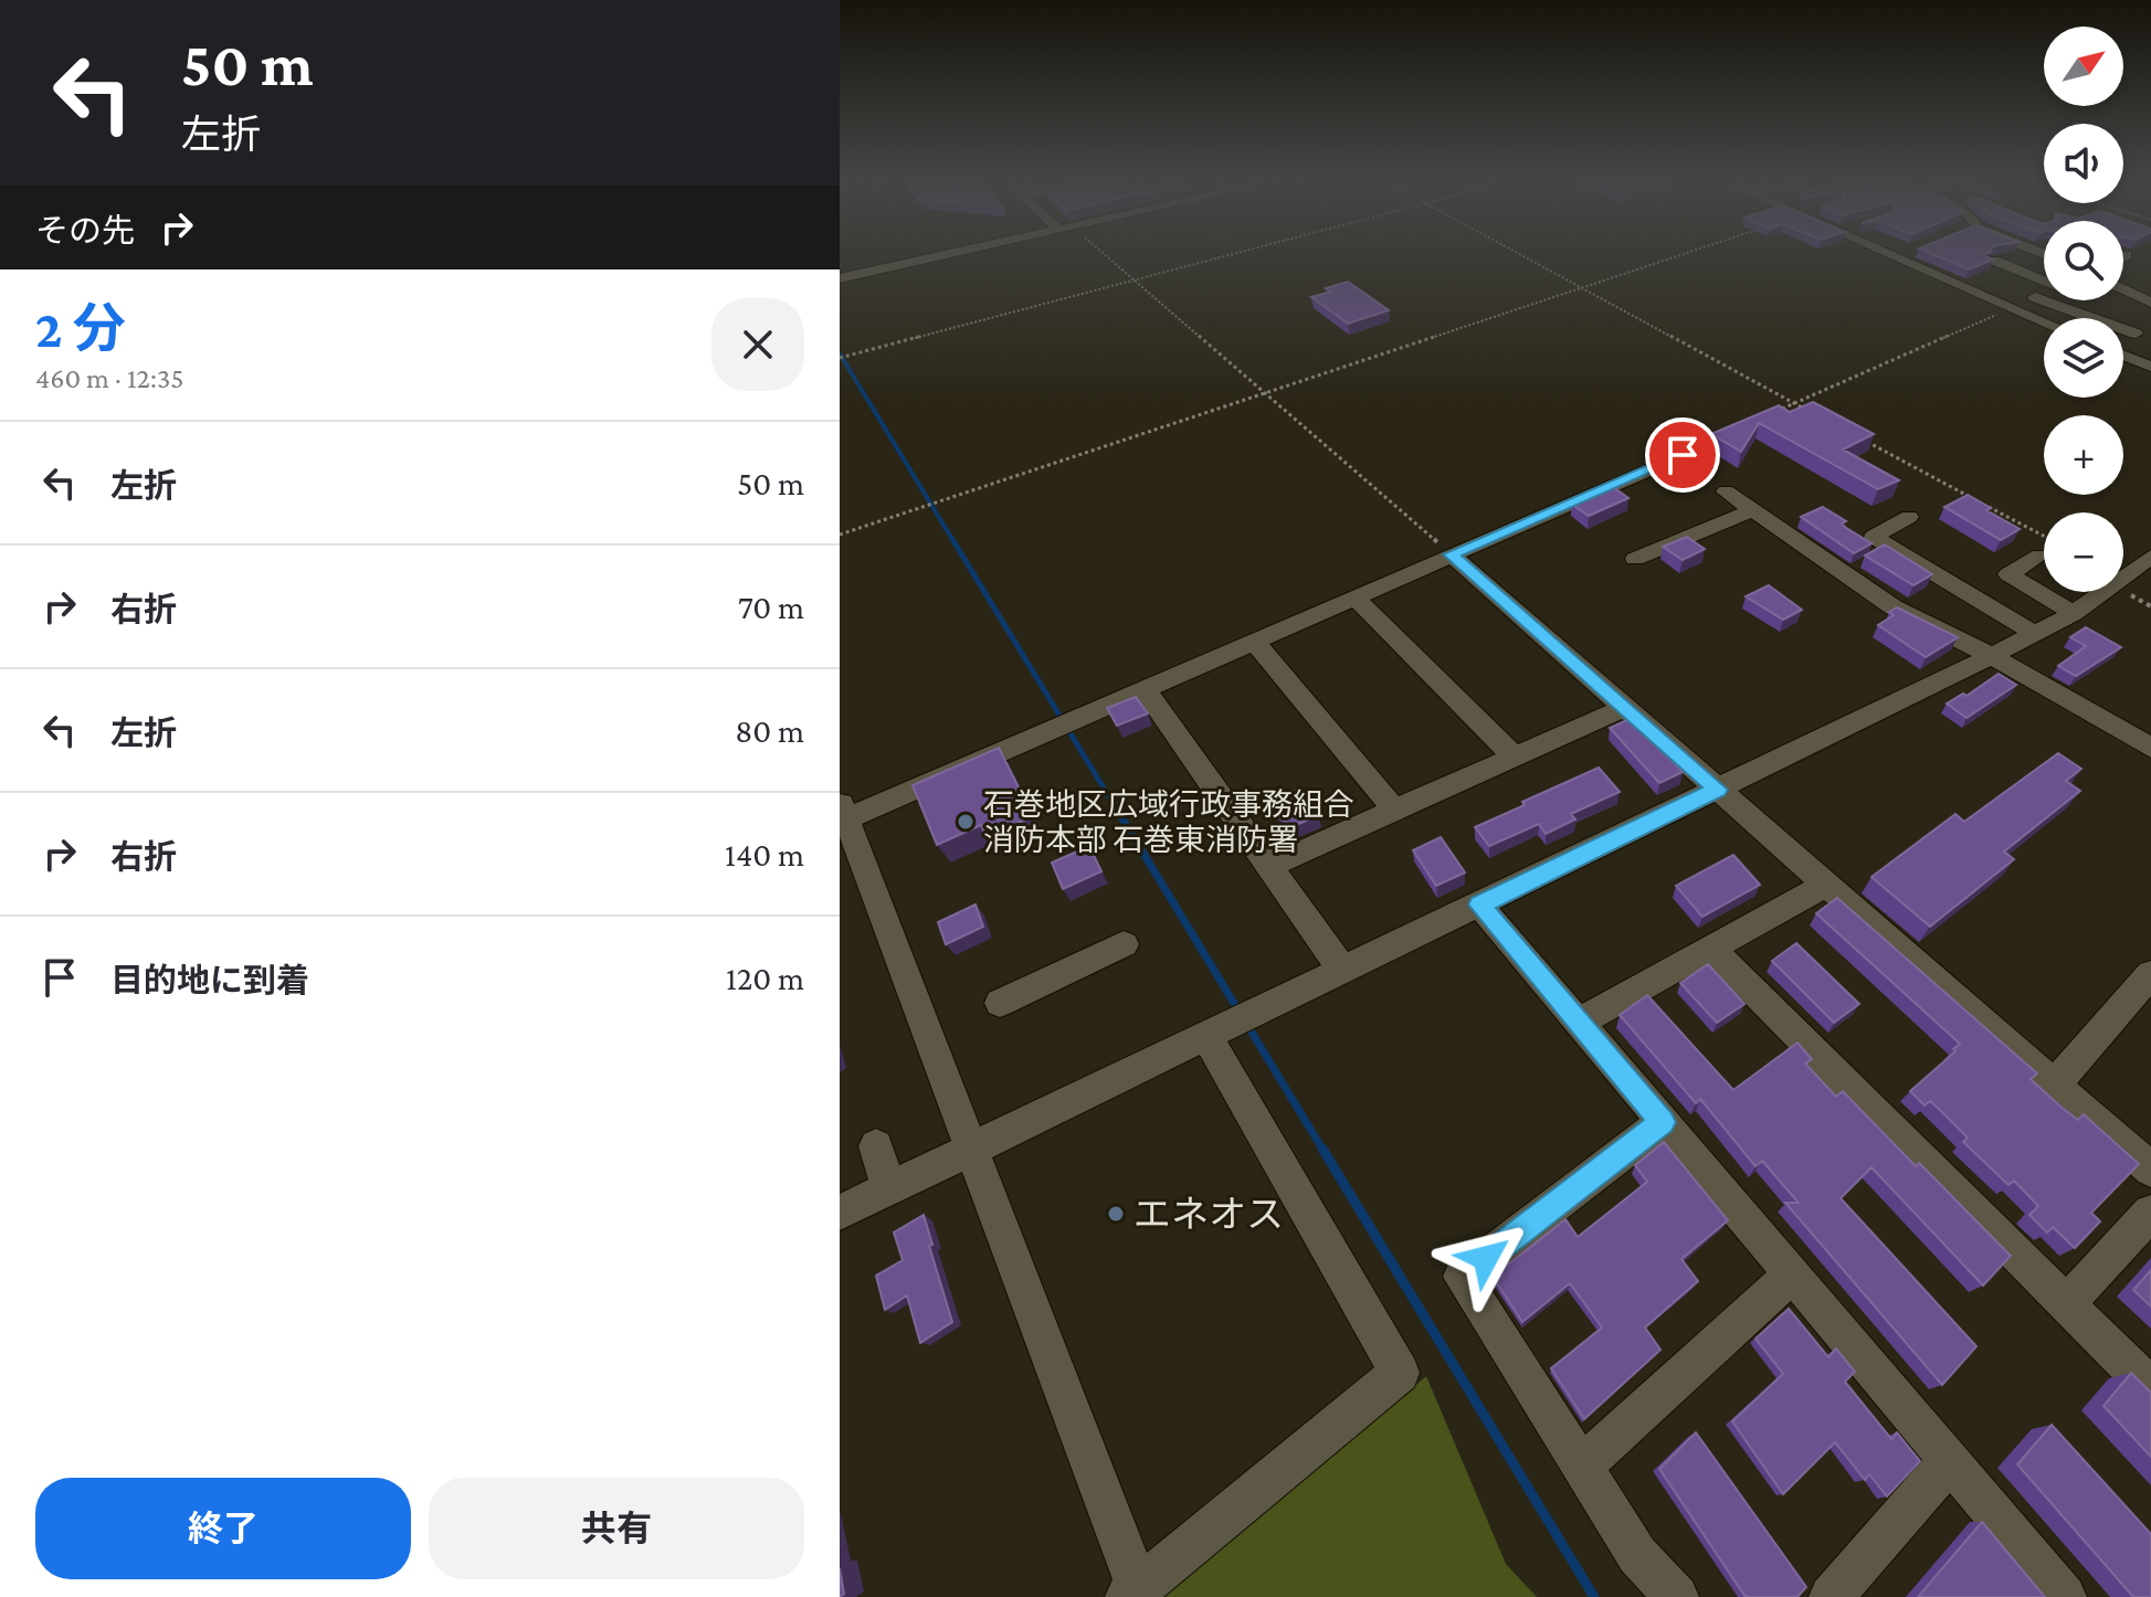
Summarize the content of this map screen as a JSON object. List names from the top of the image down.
{
  "places": ["石巻地区広域行政事務組合 消防本部 石巻東消防署", "エネオス"],
  "north": "top right",
  "page": {
    "turn": ["50 m", "左折"],
    "map_buttons": ["+", "−"],
    "then": "その先",
    "heading": ["2 分", "460 m · 12:35"],
    "list": [
      {
        "name": "左折",
        "value": "50 m"
      },
      {
        "name": "右折",
        "value": "70 m"
      },
      {
        "name": "左折",
        "value": "80 m"
      },
      {
        "name": "右折",
        "value": "140 m"
      },
      {
        "name": "目的地に到着",
        "value": "120 m"
      }
    ],
    "buttons": ["終了", "共有"]
  }
}
